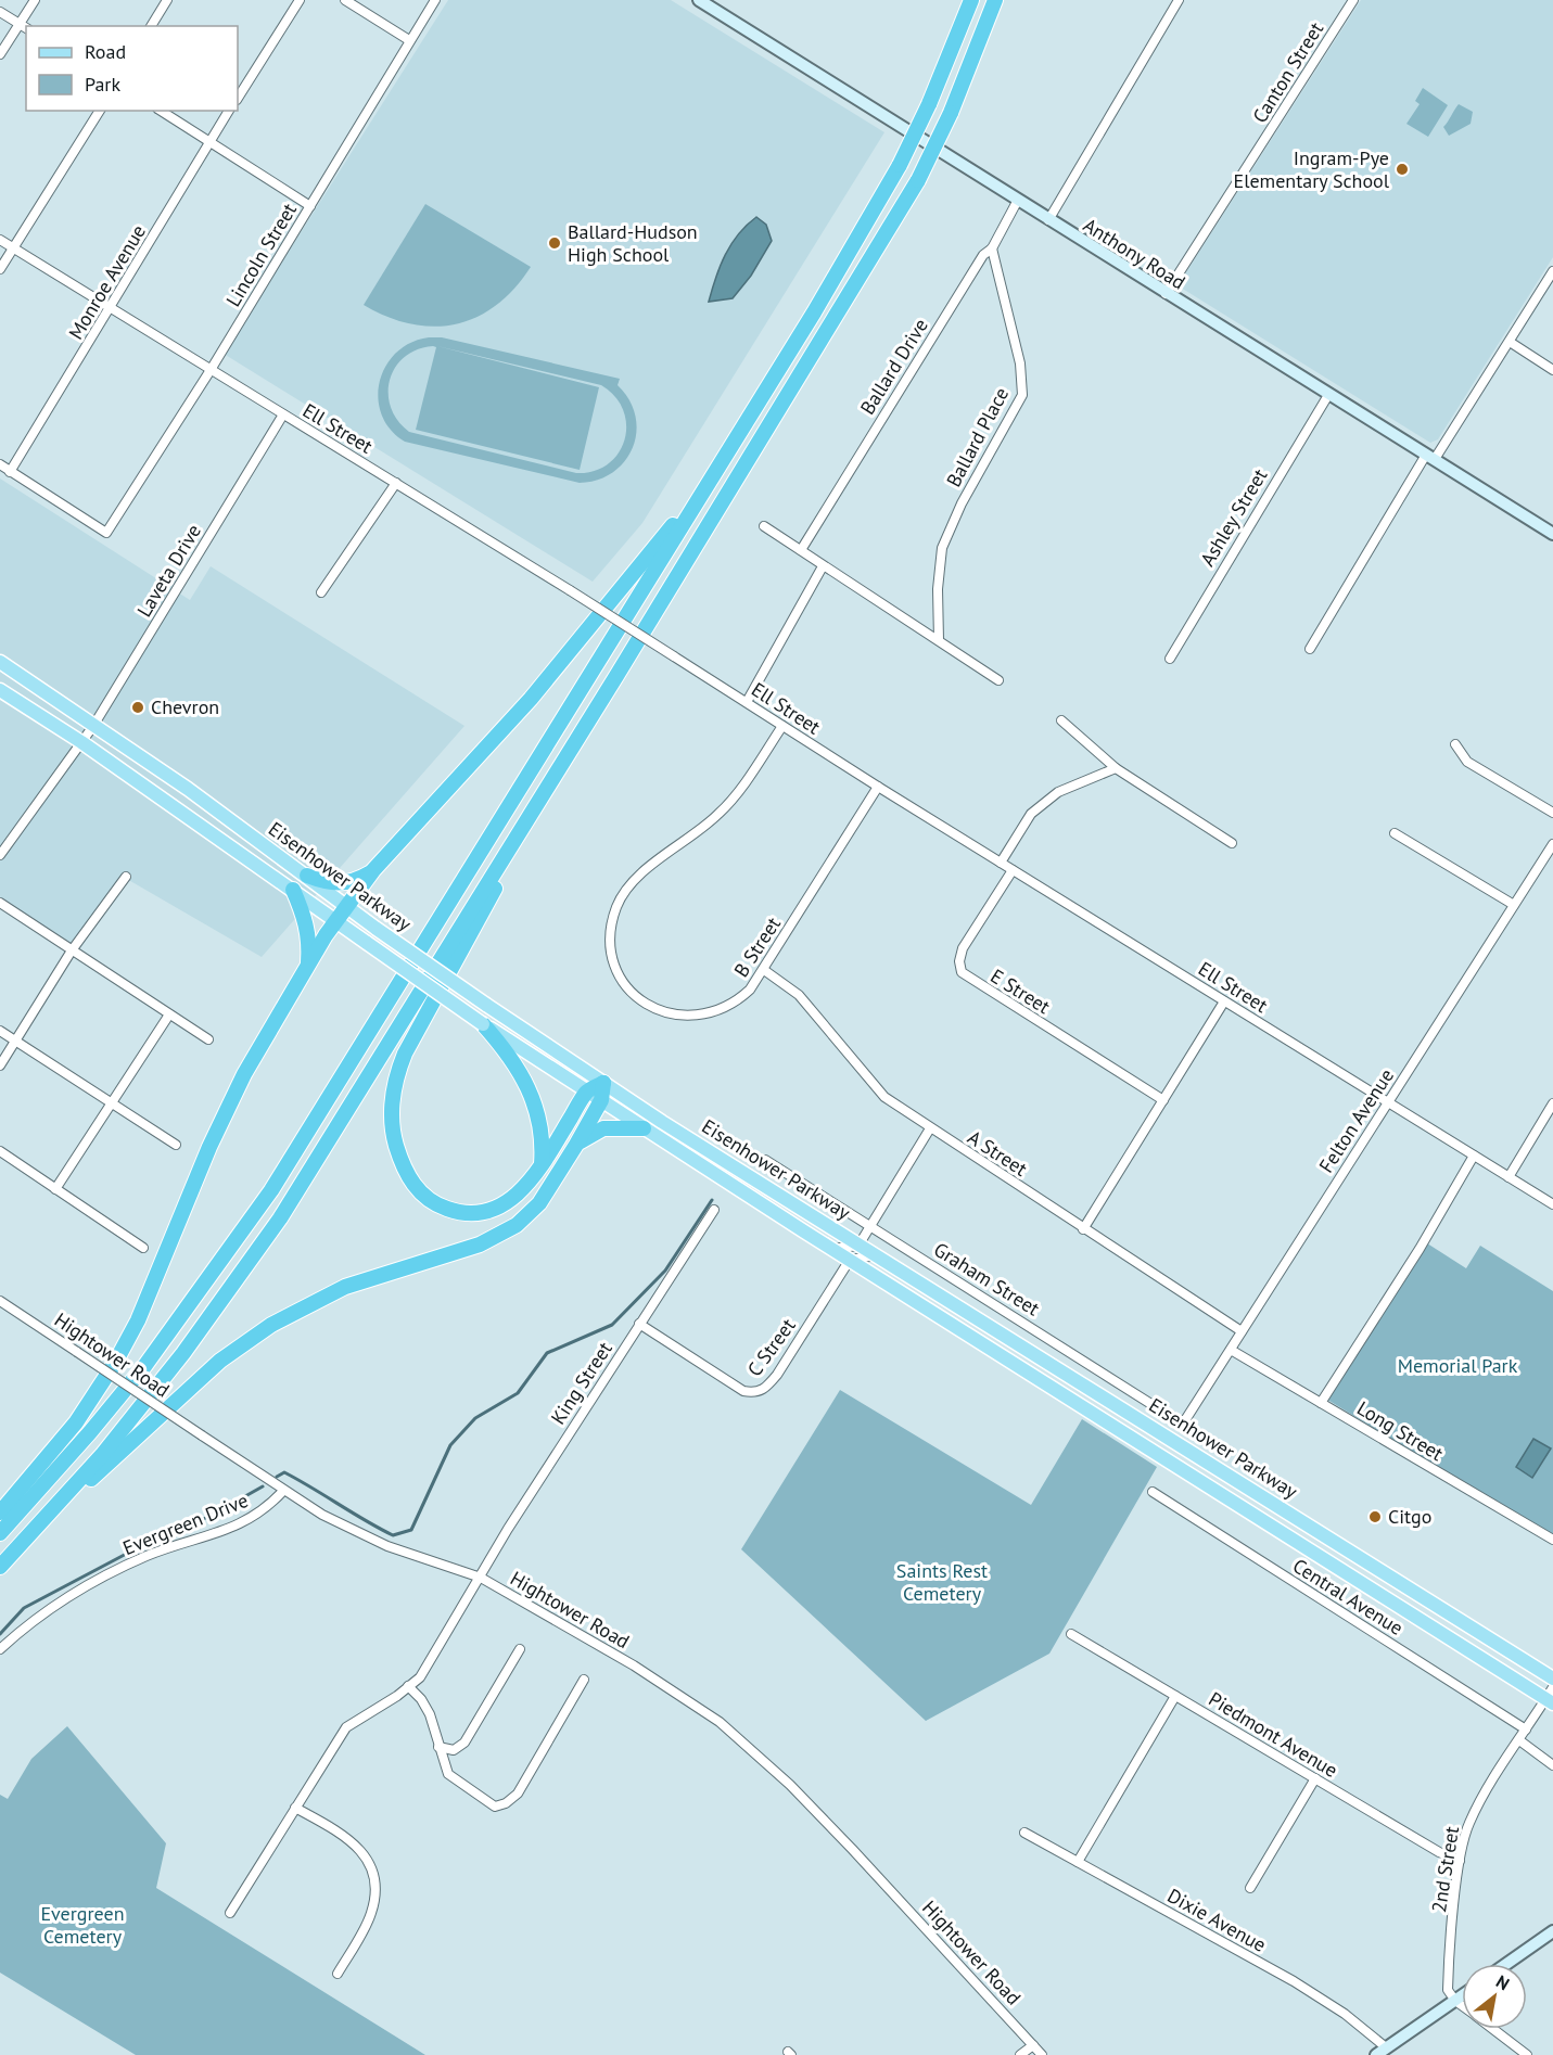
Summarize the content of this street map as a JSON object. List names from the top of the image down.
{
  "streets": {
    "main road": ["Eisenhower Parkway"],
    "street": [
      "Canton Street",
      "Anthony Road",
      "Lincoln Street",
      "Monroe Avenue",
      "Ballard Drive",
      "Ell Street",
      "Ballard Place",
      "Ashley Street",
      "Laveta Drive",
      "B Street",
      "E Street",
      "Felton Avenue",
      "A Street",
      "Graham Street",
      "C Street",
      "Hightower Road",
      "King Street",
      "Long Street",
      "Evergreen Drive",
      "Central Avenue",
      "Piedmont Avenue",
      "2nd Street",
      "Dixie Avenue"
    ]
  },
  "crossings": [
    ["Canton Street", "Anthony Road"],
    ["Anthony Road", "Ballard Drive"],
    ["Anthony Road", "Ashley Street"],
    ["Lincoln Street", "Monroe Avenue"],
    ["Lincoln Street", "Ell Street"],
    ["Monroe Avenue", "Ell Street"],
    ["Ballard Drive", "Ballard Place"],
    ["Ell Street", "Laveta Drive"],
    ["Ell Street", "B Street"],
    ["Ell Street", "E Street"],
    ["Ell Street", "Felton Avenue"],
    ["Laveta Drive", "Eisenhower Parkway"],
    ["Eisenhower Parkway", "C Street"],
    ["Eisenhower Parkway", "2nd Street"],
    ["B Street", "A Street"],
    ["Felton Avenue", "A Street"],
    ["Felton Avenue", "Graham Street"],
    ["Felton Avenue", "Long Street"],
    ["C Street", "King Street"],
    ["Hightower Road", "King Street"],
    ["Hightower Road", "Evergreen Drive"],
    ["Central Avenue", "2nd Street"],
    ["Piedmont Avenue", "2nd Street"]
  ],
  "parks": ["Memorial Park", "Saints Rest Cemetery", "Evergreen Cemetery"],
  "places": [
    "Ingram-Pye Elementary School",
    "Ballard-Hudson High School",
    "Chevron",
    "Citgo"
  ],
  "legend": ["Road", "Park"],
  "north": "top right"
}
